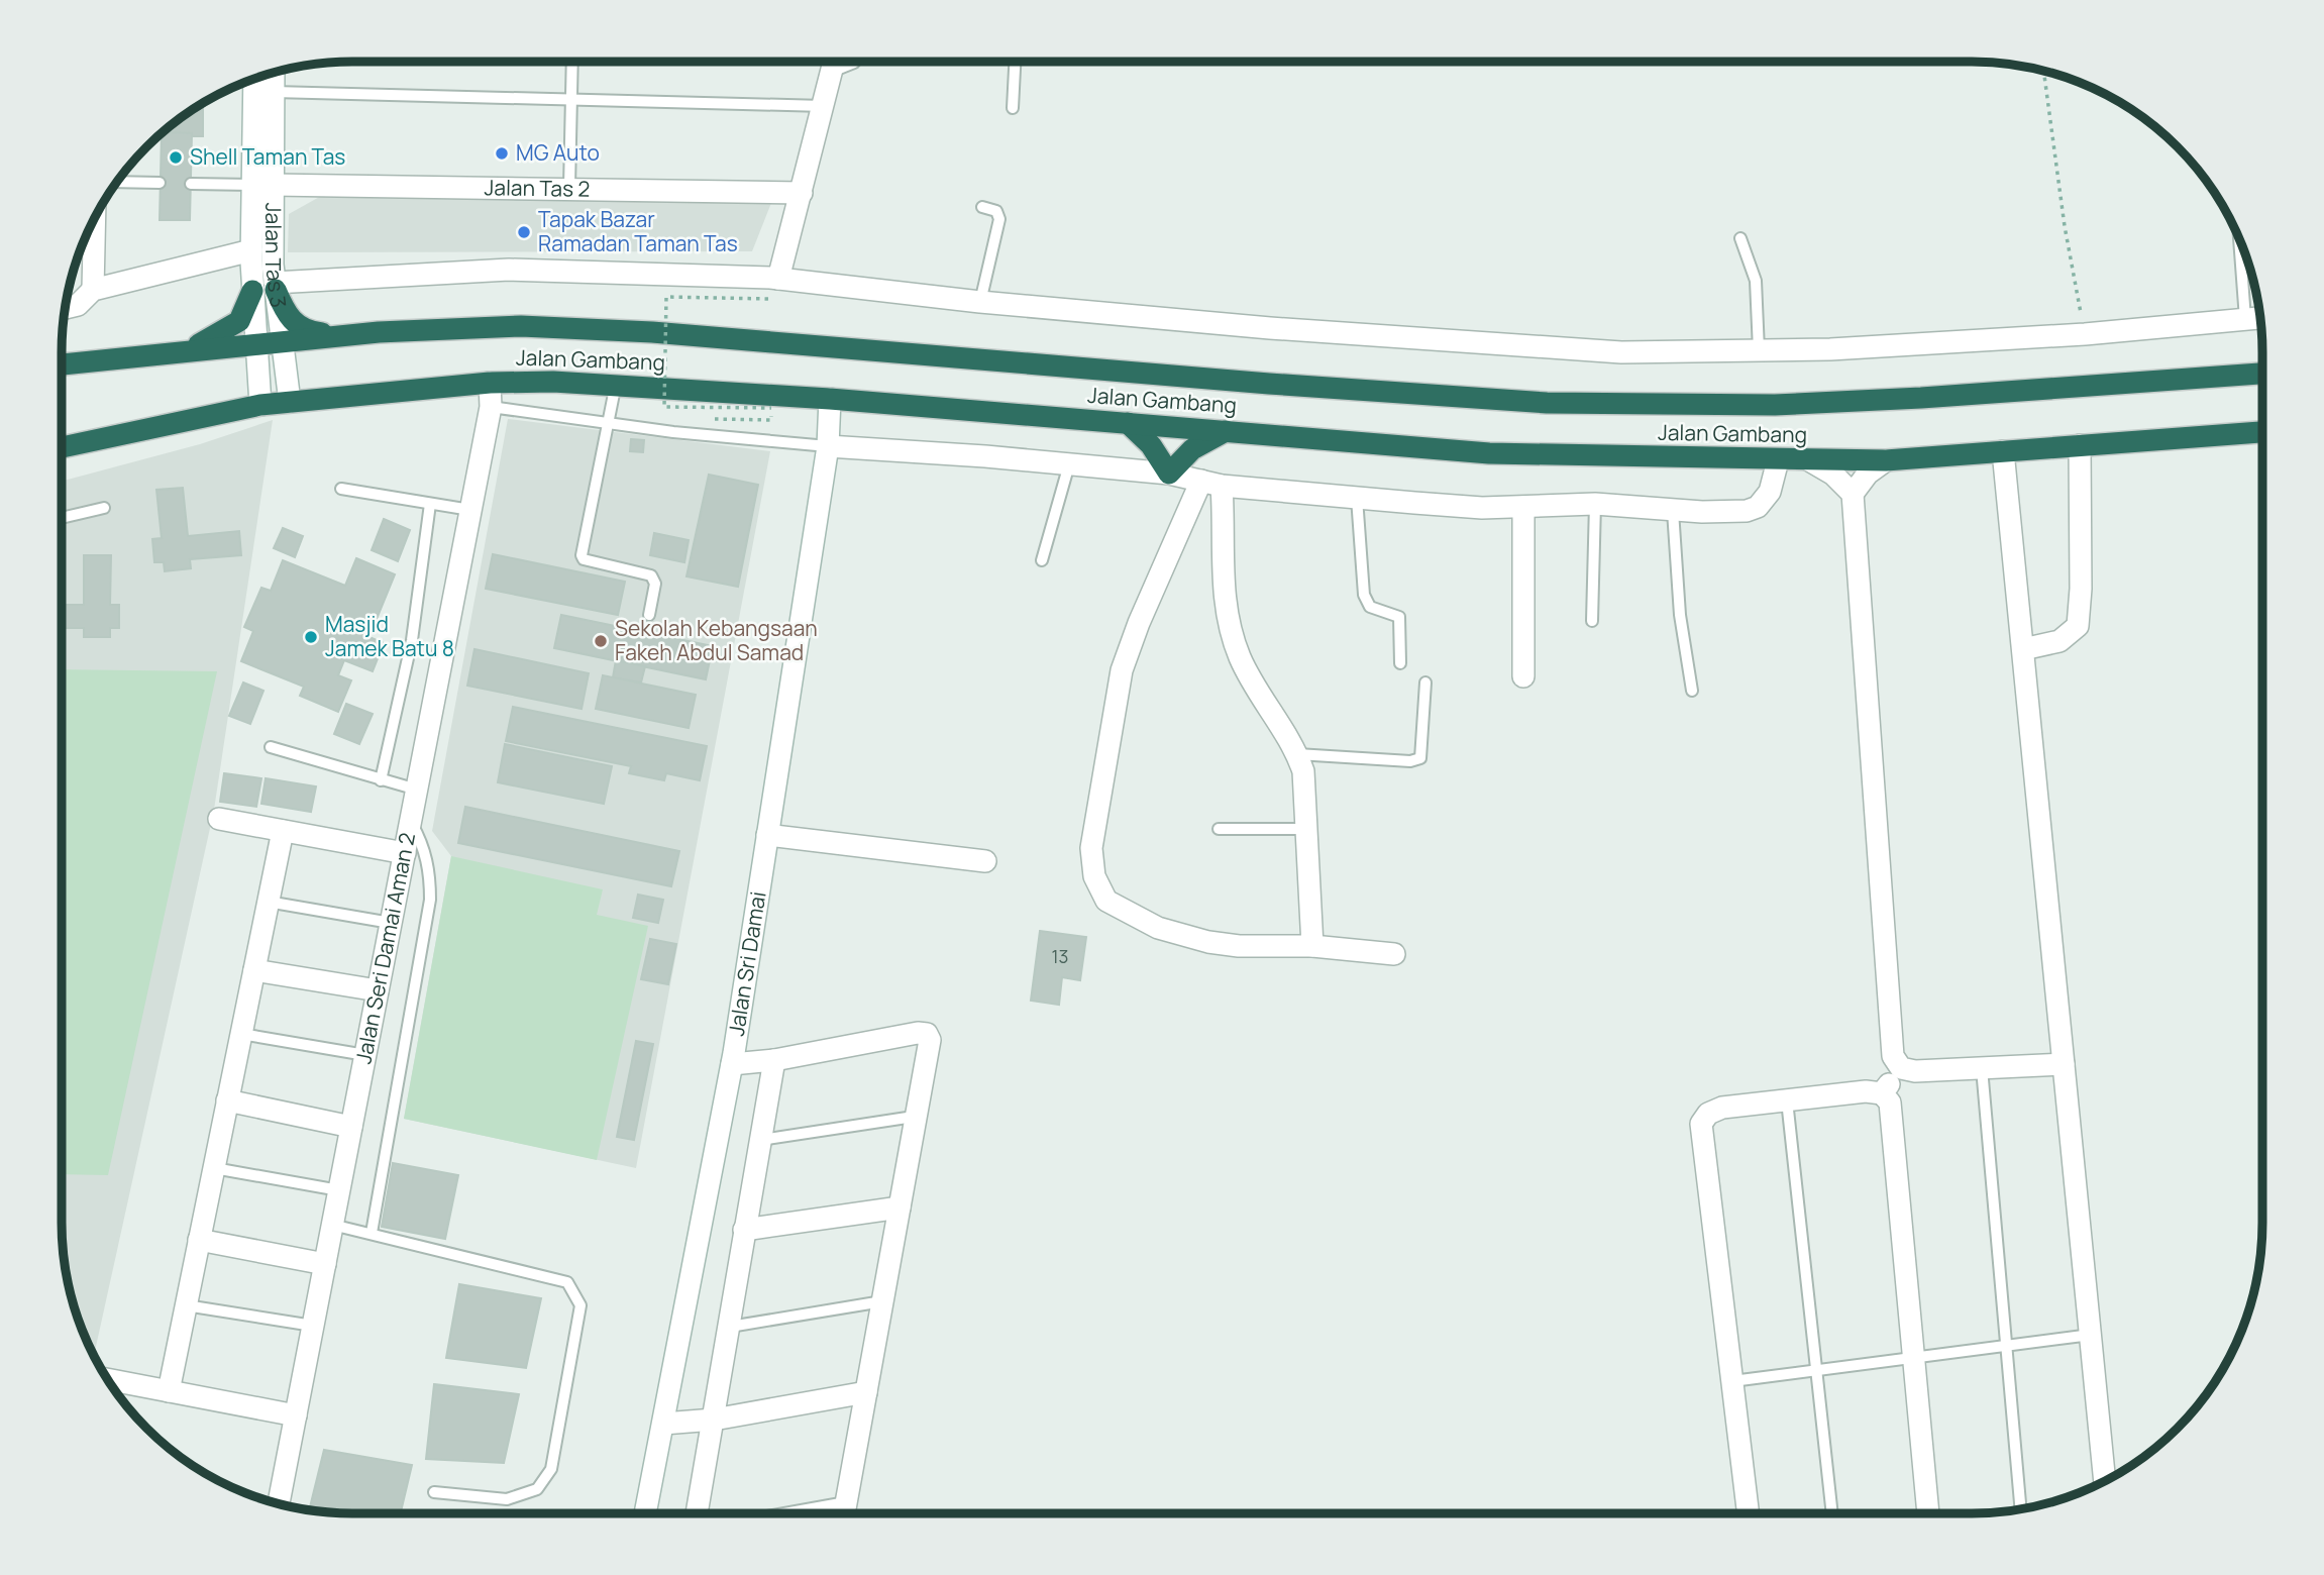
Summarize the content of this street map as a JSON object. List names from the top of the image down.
{
  "streets": {
    "highway": ["Jalan Gambang"],
    "street": [
      "Jalan Tas 2",
      "Jalan Tas 3",
      "Jalan Seri Damai Aman 2",
      "Jalan Sri Damai"
    ]
  },
  "crossings": [
    ["Jalan Tas 2", "Jalan Tas 3"],
    ["Jalan Tas 3", "Jalan Gambang"],
    ["Jalan Gambang", "Jalan Seri Damai Aman 2"],
    ["Jalan Gambang", "Jalan Sri Damai"]
  ],
  "places": [
    "MG Auto",
    "Shell Taman Tas",
    "Tapak Bazar Ramadan Taman Tas",
    "Masjid Jamek Batu 8",
    "Sekolah Kebangsaan Fakeh Abdul Samad"
  ],
  "house_numbers": ["13"]
}
